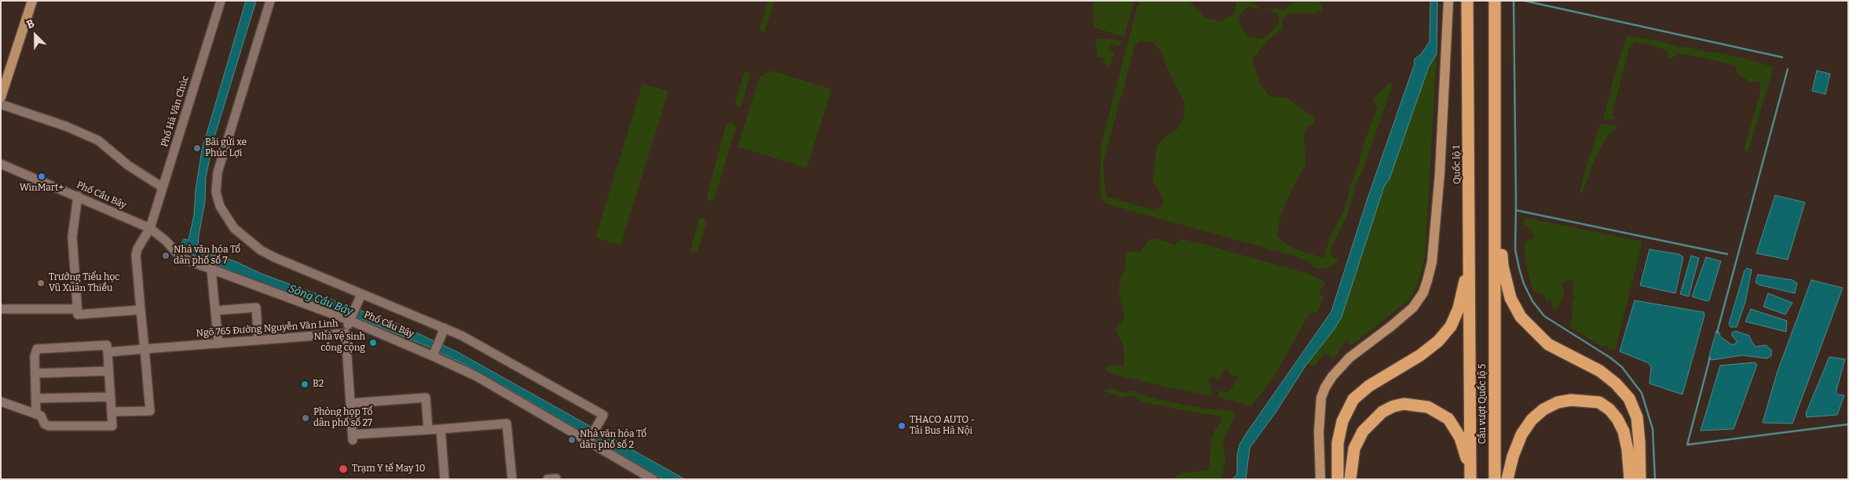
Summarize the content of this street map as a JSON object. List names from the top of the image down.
{
  "streets": {
    "highway": ["Quốc lộ 1", "Cầu vượt Quốc lộ 5"],
    "street": ["Phố Hà Văn Chúc", "Phố Cầu Bây", "Ngõ 765 Đường Nguyễn Văn Linh"]
  },
  "crossings": [
    ["Phố Hà Văn Chúc", "Phố Cầu Bây"],
    ["Quốc lộ 1", "Cầu vượt Quốc lộ 5"]
  ],
  "water": ["Sông Cầu Bây"],
  "places": [
    "Bãi gửi xe Phúc Lợi",
    "WinMart+",
    "Nhà văn hóa Tổ dân phố số 7",
    "Trường Tiểu học Vũ Xuân Thiều",
    "Nhà vệ sinh công cộng",
    "B2",
    "Phòng họp Tổ dân phố số 27",
    "THACO AUTO - Tải Bus Hà Nội",
    "Nhà văn hóa Tổ dân phố số 2",
    "Trạm Y tế May 10"
  ],
  "north": "top left"
}
